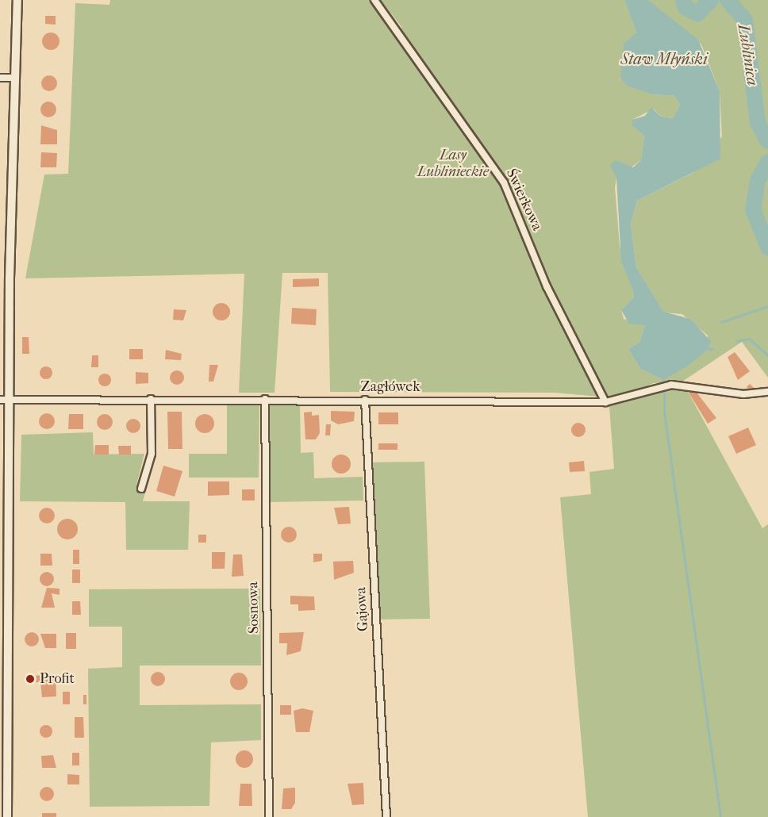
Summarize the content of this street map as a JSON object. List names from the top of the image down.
{
  "streets": {
    "street": [
      "Świerkowa",
      "Zagłówek",
      "Sosnowa",
      "Gajowa"
    ]
  },
  "crossings": [
    ["Świerkowa", "Zagłówek"],
    ["Zagłówek", "Sosnowa"],
    ["Zagłówek", "Gajowa"]
  ],
  "water": ["Lublinica", "Staw Młyński"],
  "parks": ["Lasy Lublinieckie"],
  "places": ["Profit"]
}
